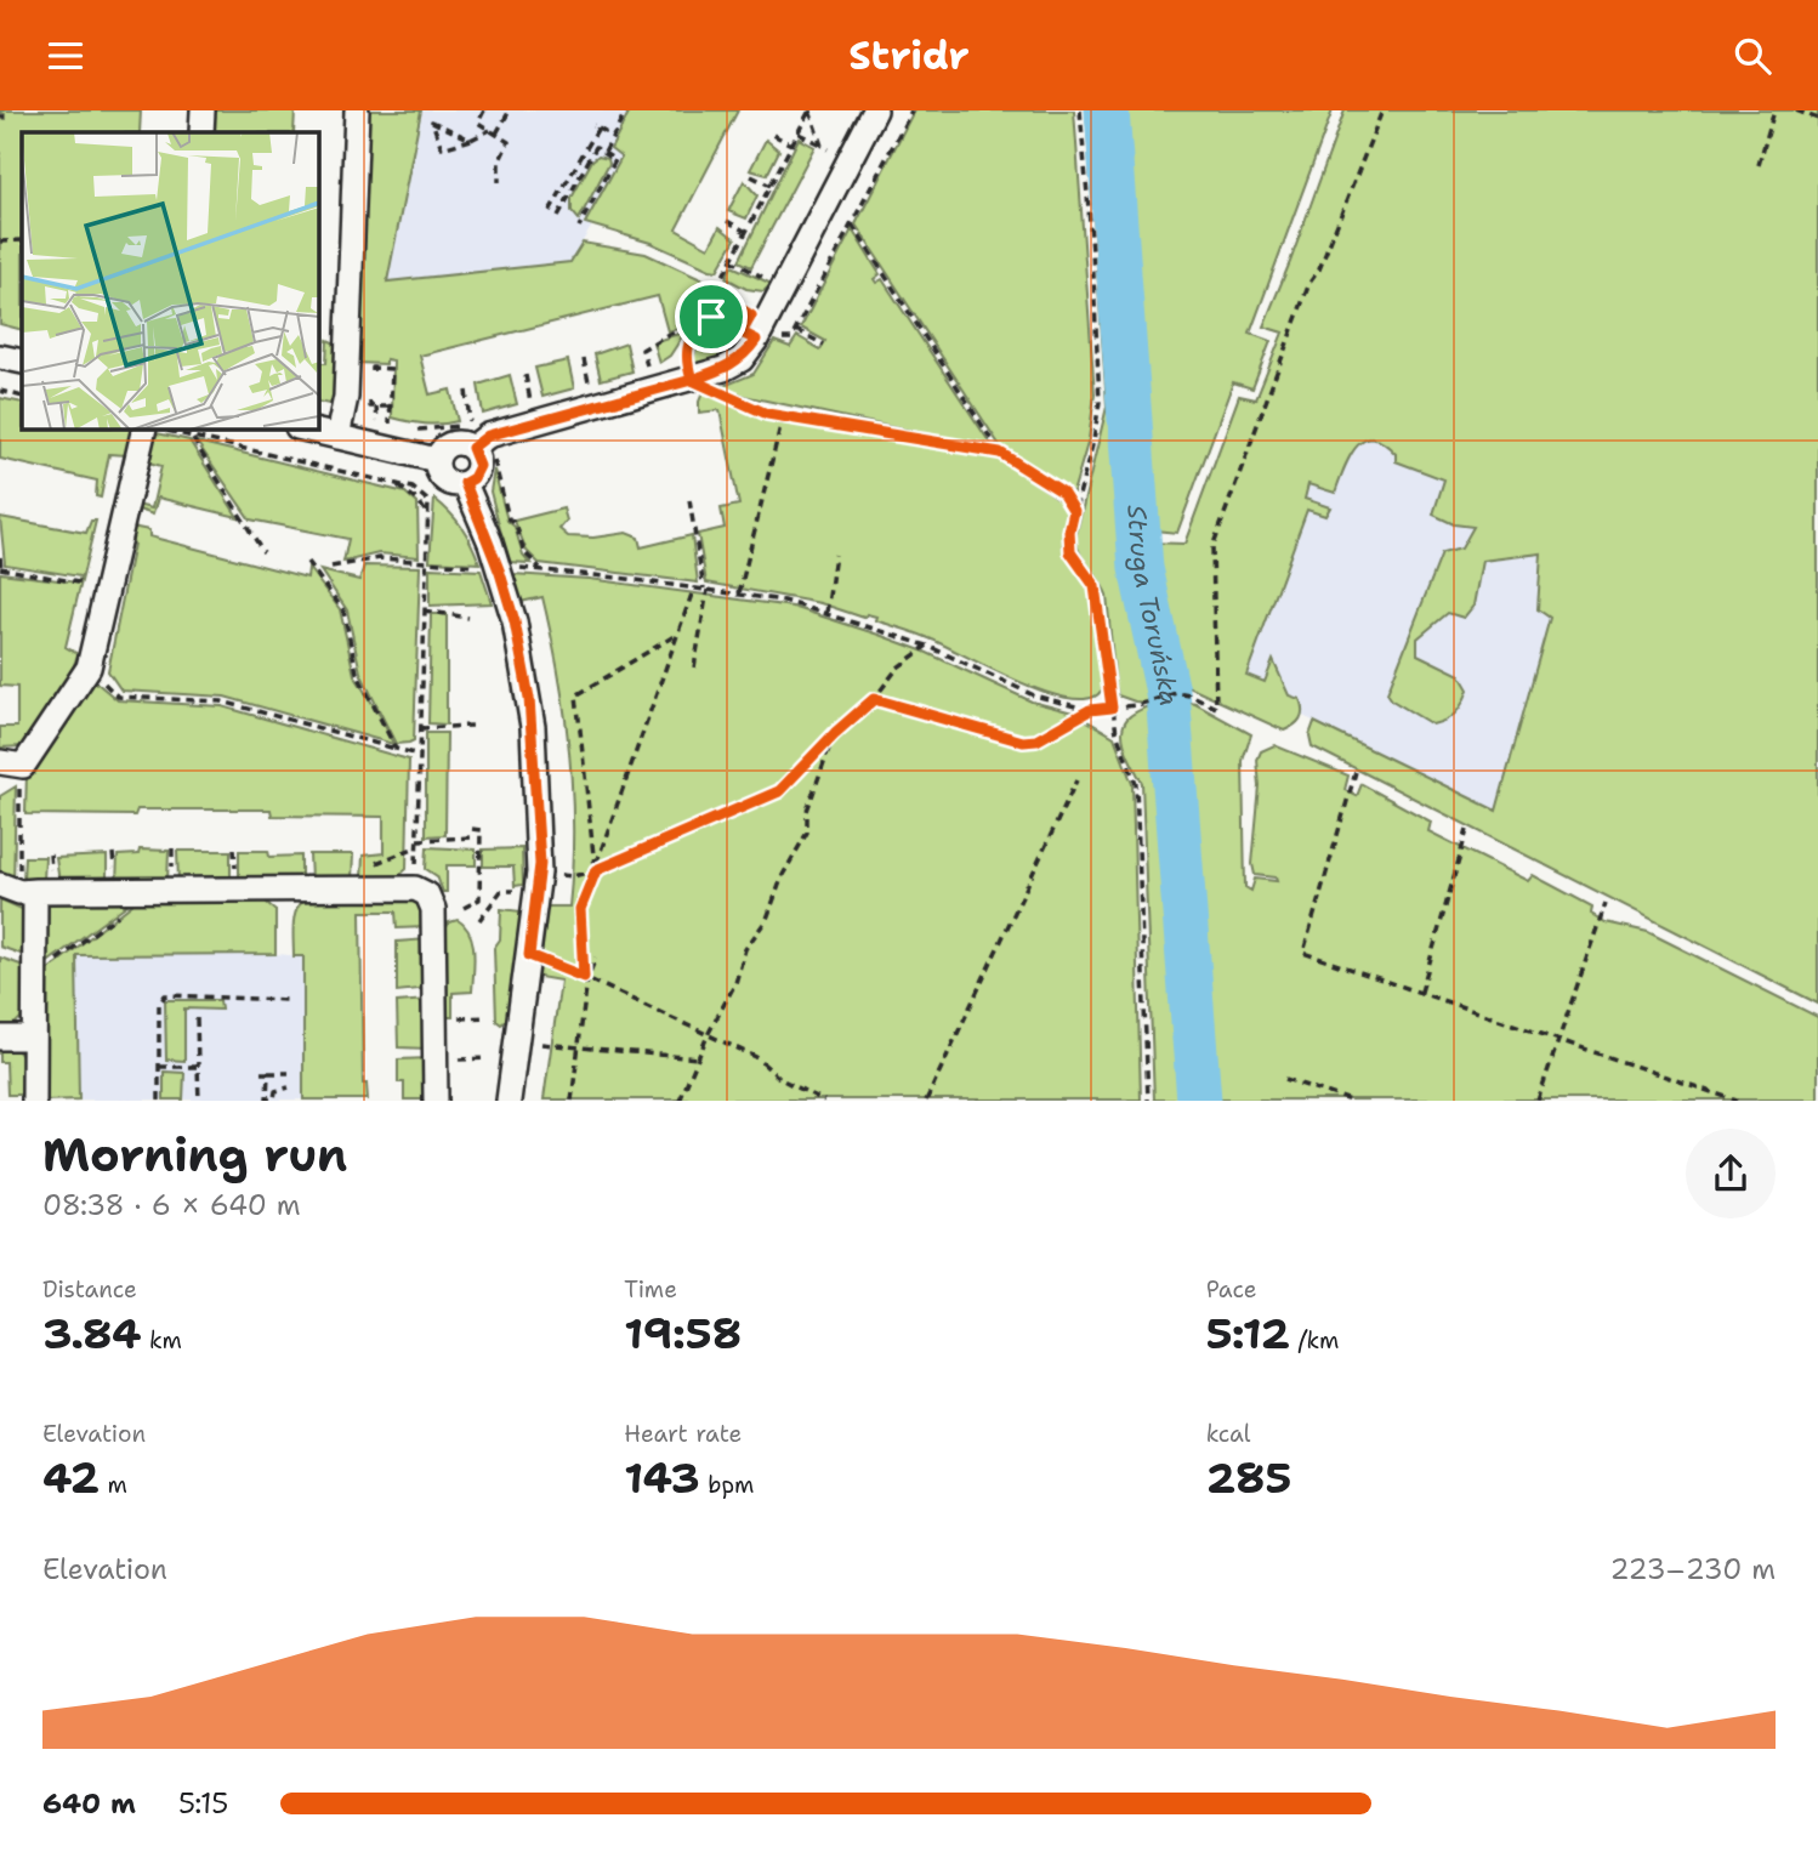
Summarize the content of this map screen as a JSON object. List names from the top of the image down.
{
  "water": ["Struga Toruńska"],
  "page": {
    "header": "Stridr",
    "heading": ["Morning run", "08:38 · 6 × 640 m"],
    "stats": [
      ["Distance", "3.84 km"],
      ["Time", "19:58"],
      ["Pace", "5:12 /km"],
      ["Elevation", "42 m"],
      ["Heart rate", "143 bpm"],
      ["kcal", "285"]
    ],
    "chart": ["Elevation", "223–230 m"],
    "list": [
      {
        "name": "640 m",
        "note": "5:15"
      }
    ]
  }
}
